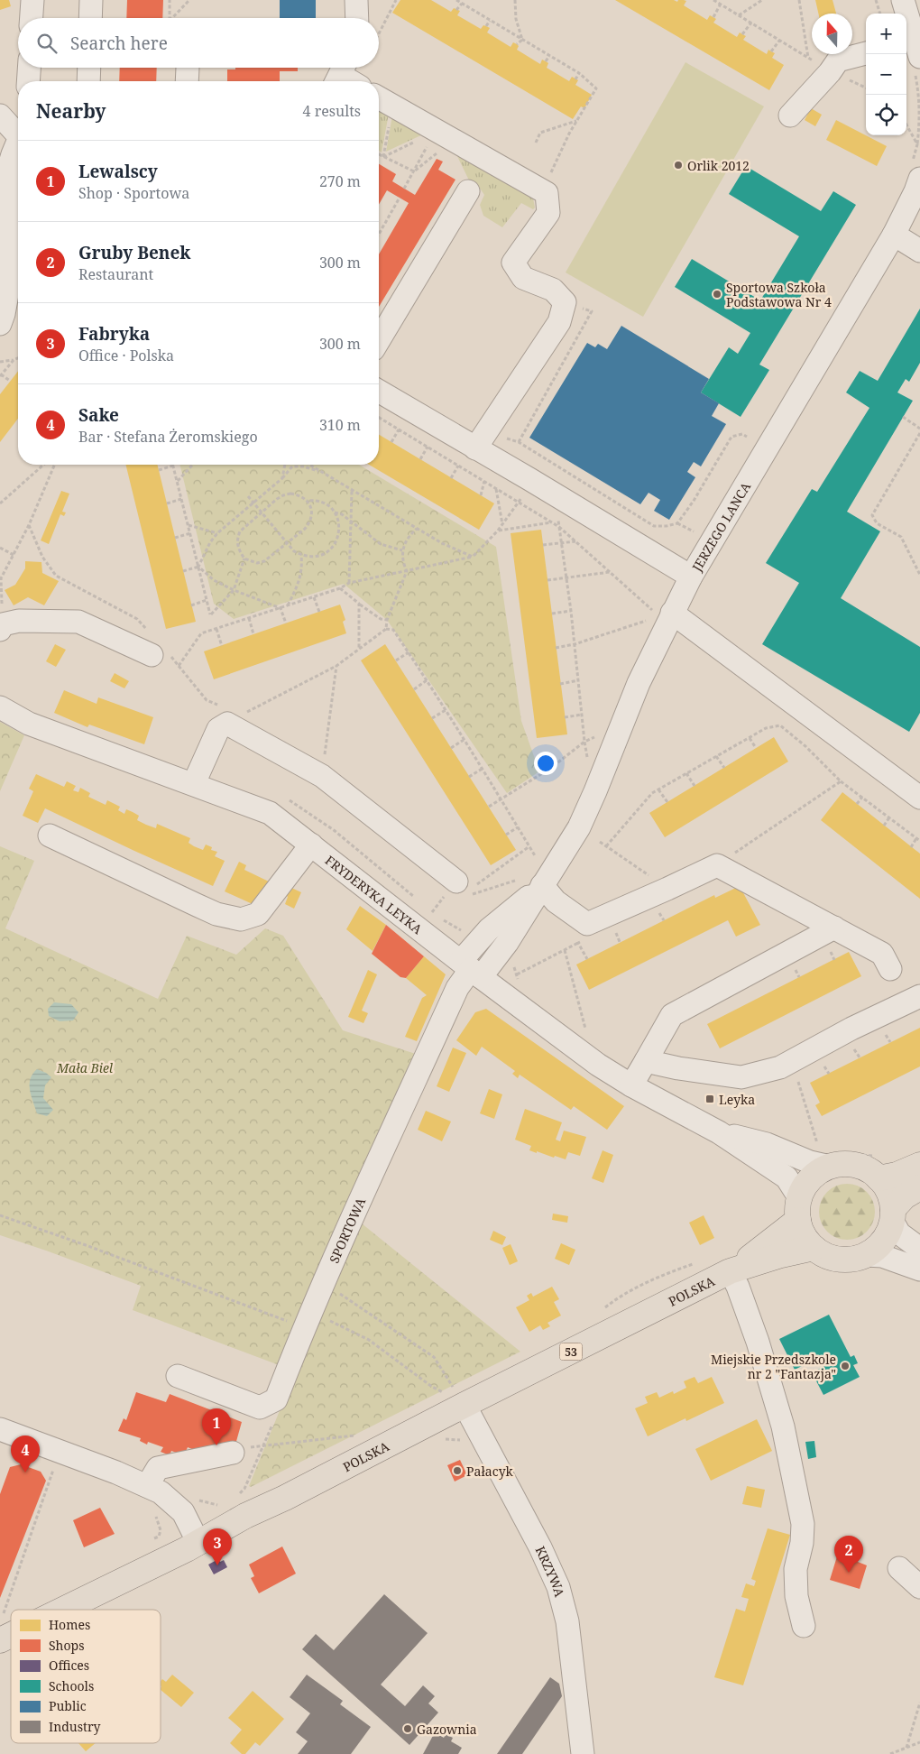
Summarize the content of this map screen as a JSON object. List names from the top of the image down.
{
  "streets": {
    "main road": ["POLSKA", "53"],
    "street": [
      "JERZEGO LANCA",
      "FRYDERYKA LEYKA",
      "SPORTOWA",
      "KRZYWA"
    ]
  },
  "crossings": [
    ["JERZEGO LANCA", "FRYDERYKA LEYKA"],
    ["JERZEGO LANCA", "SPORTOWA"],
    ["FRYDERYKA LEYKA", "SPORTOWA"],
    ["FRYDERYKA LEYKA", "POLSKA"],
    ["FRYDERYKA LEYKA", "53"],
    ["POLSKA", "53"],
    ["POLSKA", "KRZYWA"]
  ],
  "parks": ["Mała Biel"],
  "places": {
    "other": [
      "Orlik 2012",
      "Sportowa Szkoła Podstawowa Nr 4",
      "Miejskie Przedszkole nr 2 \"Fantazja\"",
      "Pałacyk",
      "Gazownia"
    ],
    "transit": ["Leyka"]
  },
  "legend": [
    "Homes",
    "Shops",
    "Offices",
    "Schools",
    "Public",
    "Industry"
  ],
  "north": "top",
  "page": {
    "map_buttons": ["+", "−"],
    "search": "Search here",
    "heading": ["Nearby", "4 results"],
    "list": [
      {
        "mark": "1",
        "name": "Lewalscy",
        "note": "Shop · Sportowa",
        "value": "270 m"
      },
      {
        "mark": "2",
        "name": "Gruby Benek",
        "note": "Restaurant",
        "value": "300 m"
      },
      {
        "mark": "3",
        "name": "Fabryka",
        "note": "Office · Polska",
        "value": "300 m"
      },
      {
        "mark": "4",
        "name": "Sake",
        "note": "Bar · Stefana Żeromskiego",
        "value": "310 m"
      }
    ],
    "pins": [
      "1",
      "4",
      "3",
      "2"
    ]
  }
}
